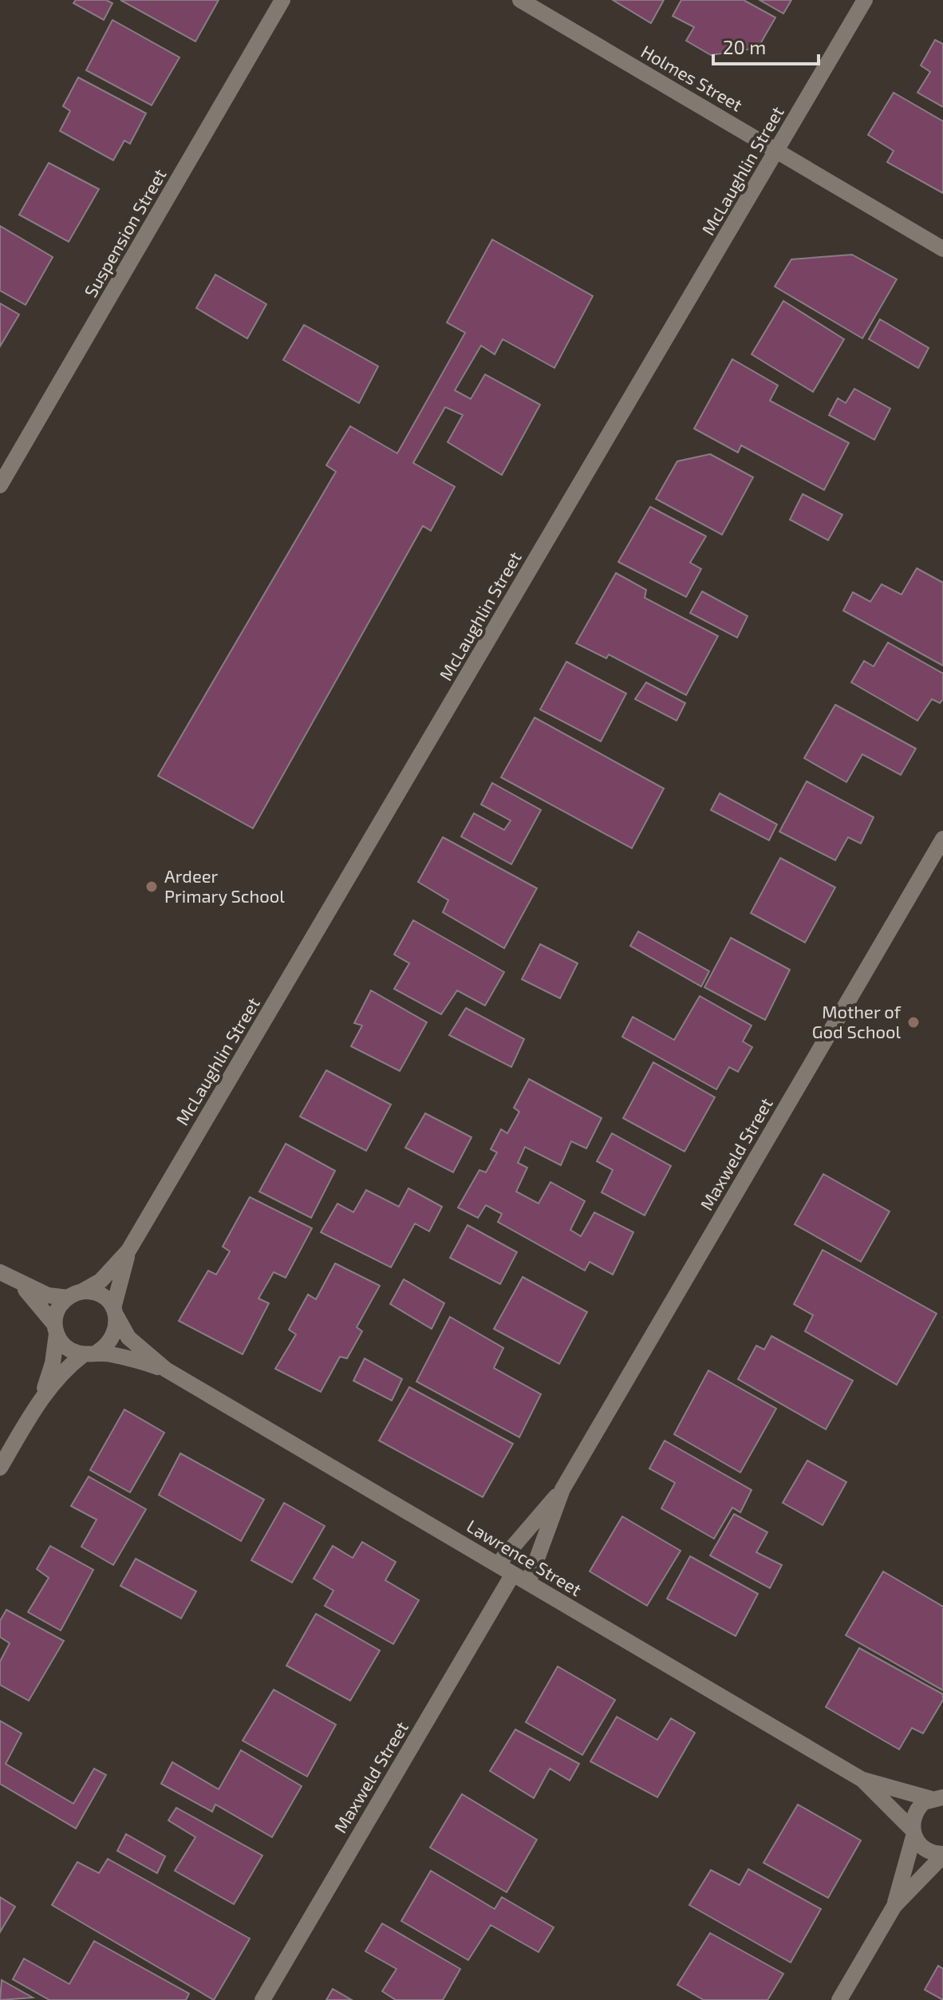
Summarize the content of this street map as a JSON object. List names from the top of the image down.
{
  "streets": {
    "street": [
      "Holmes Street",
      "McLaughlin Street",
      "Suspension Street",
      "Maxweld Street",
      "Lawrence Street"
    ]
  },
  "crossings": [
    ["Holmes Street", "McLaughlin Street"],
    ["McLaughlin Street", "Lawrence Street"],
    ["Maxweld Street", "Lawrence Street"]
  ],
  "places": ["Ardeer Primary School", "Mother of God School"],
  "scale_bar": "20 m"
}
